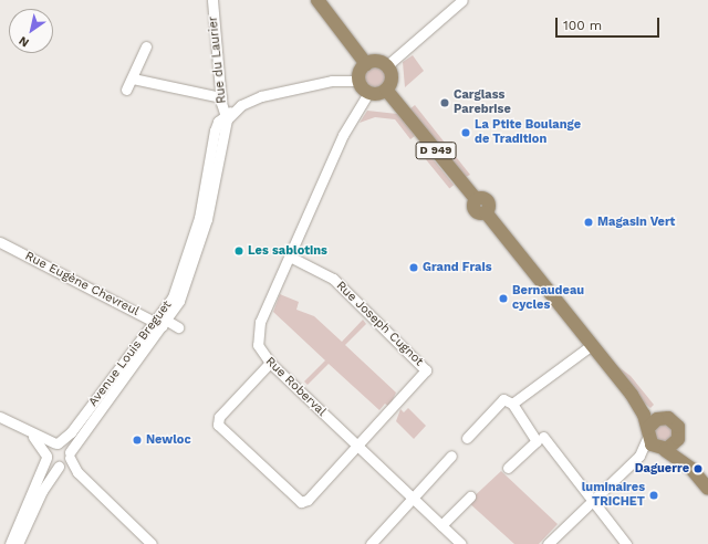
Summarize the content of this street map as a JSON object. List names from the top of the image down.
{
  "streets": {
    "main road": ["D 949"],
    "street": [
      "Rue du Laurier",
      "Rue Eugène Chevreul",
      "Rue Joseph Cugnot",
      "Avenue Louis Breguet",
      "Rue Roberval"
    ]
  },
  "crossings": [
    ["Rue du Laurier", "Avenue Louis Breguet"],
    ["D 949", "Rue Roberval"],
    ["Rue Eugène Chevreul", "Avenue Louis Breguet"],
    ["Rue Joseph Cugnot", "Rue Roberval"]
  ],
  "places": [
    "Carglass Parebrise",
    "La Ptite Boulange de Tradition",
    "Magasin Vert",
    "Les sablotins",
    "Grand Frais",
    "Bernaudeau cycles",
    "Newloc",
    "Daguerre",
    "luminaires TRICHET"
  ],
  "scale_bar": "100 m",
  "north": "bottom left"
}
